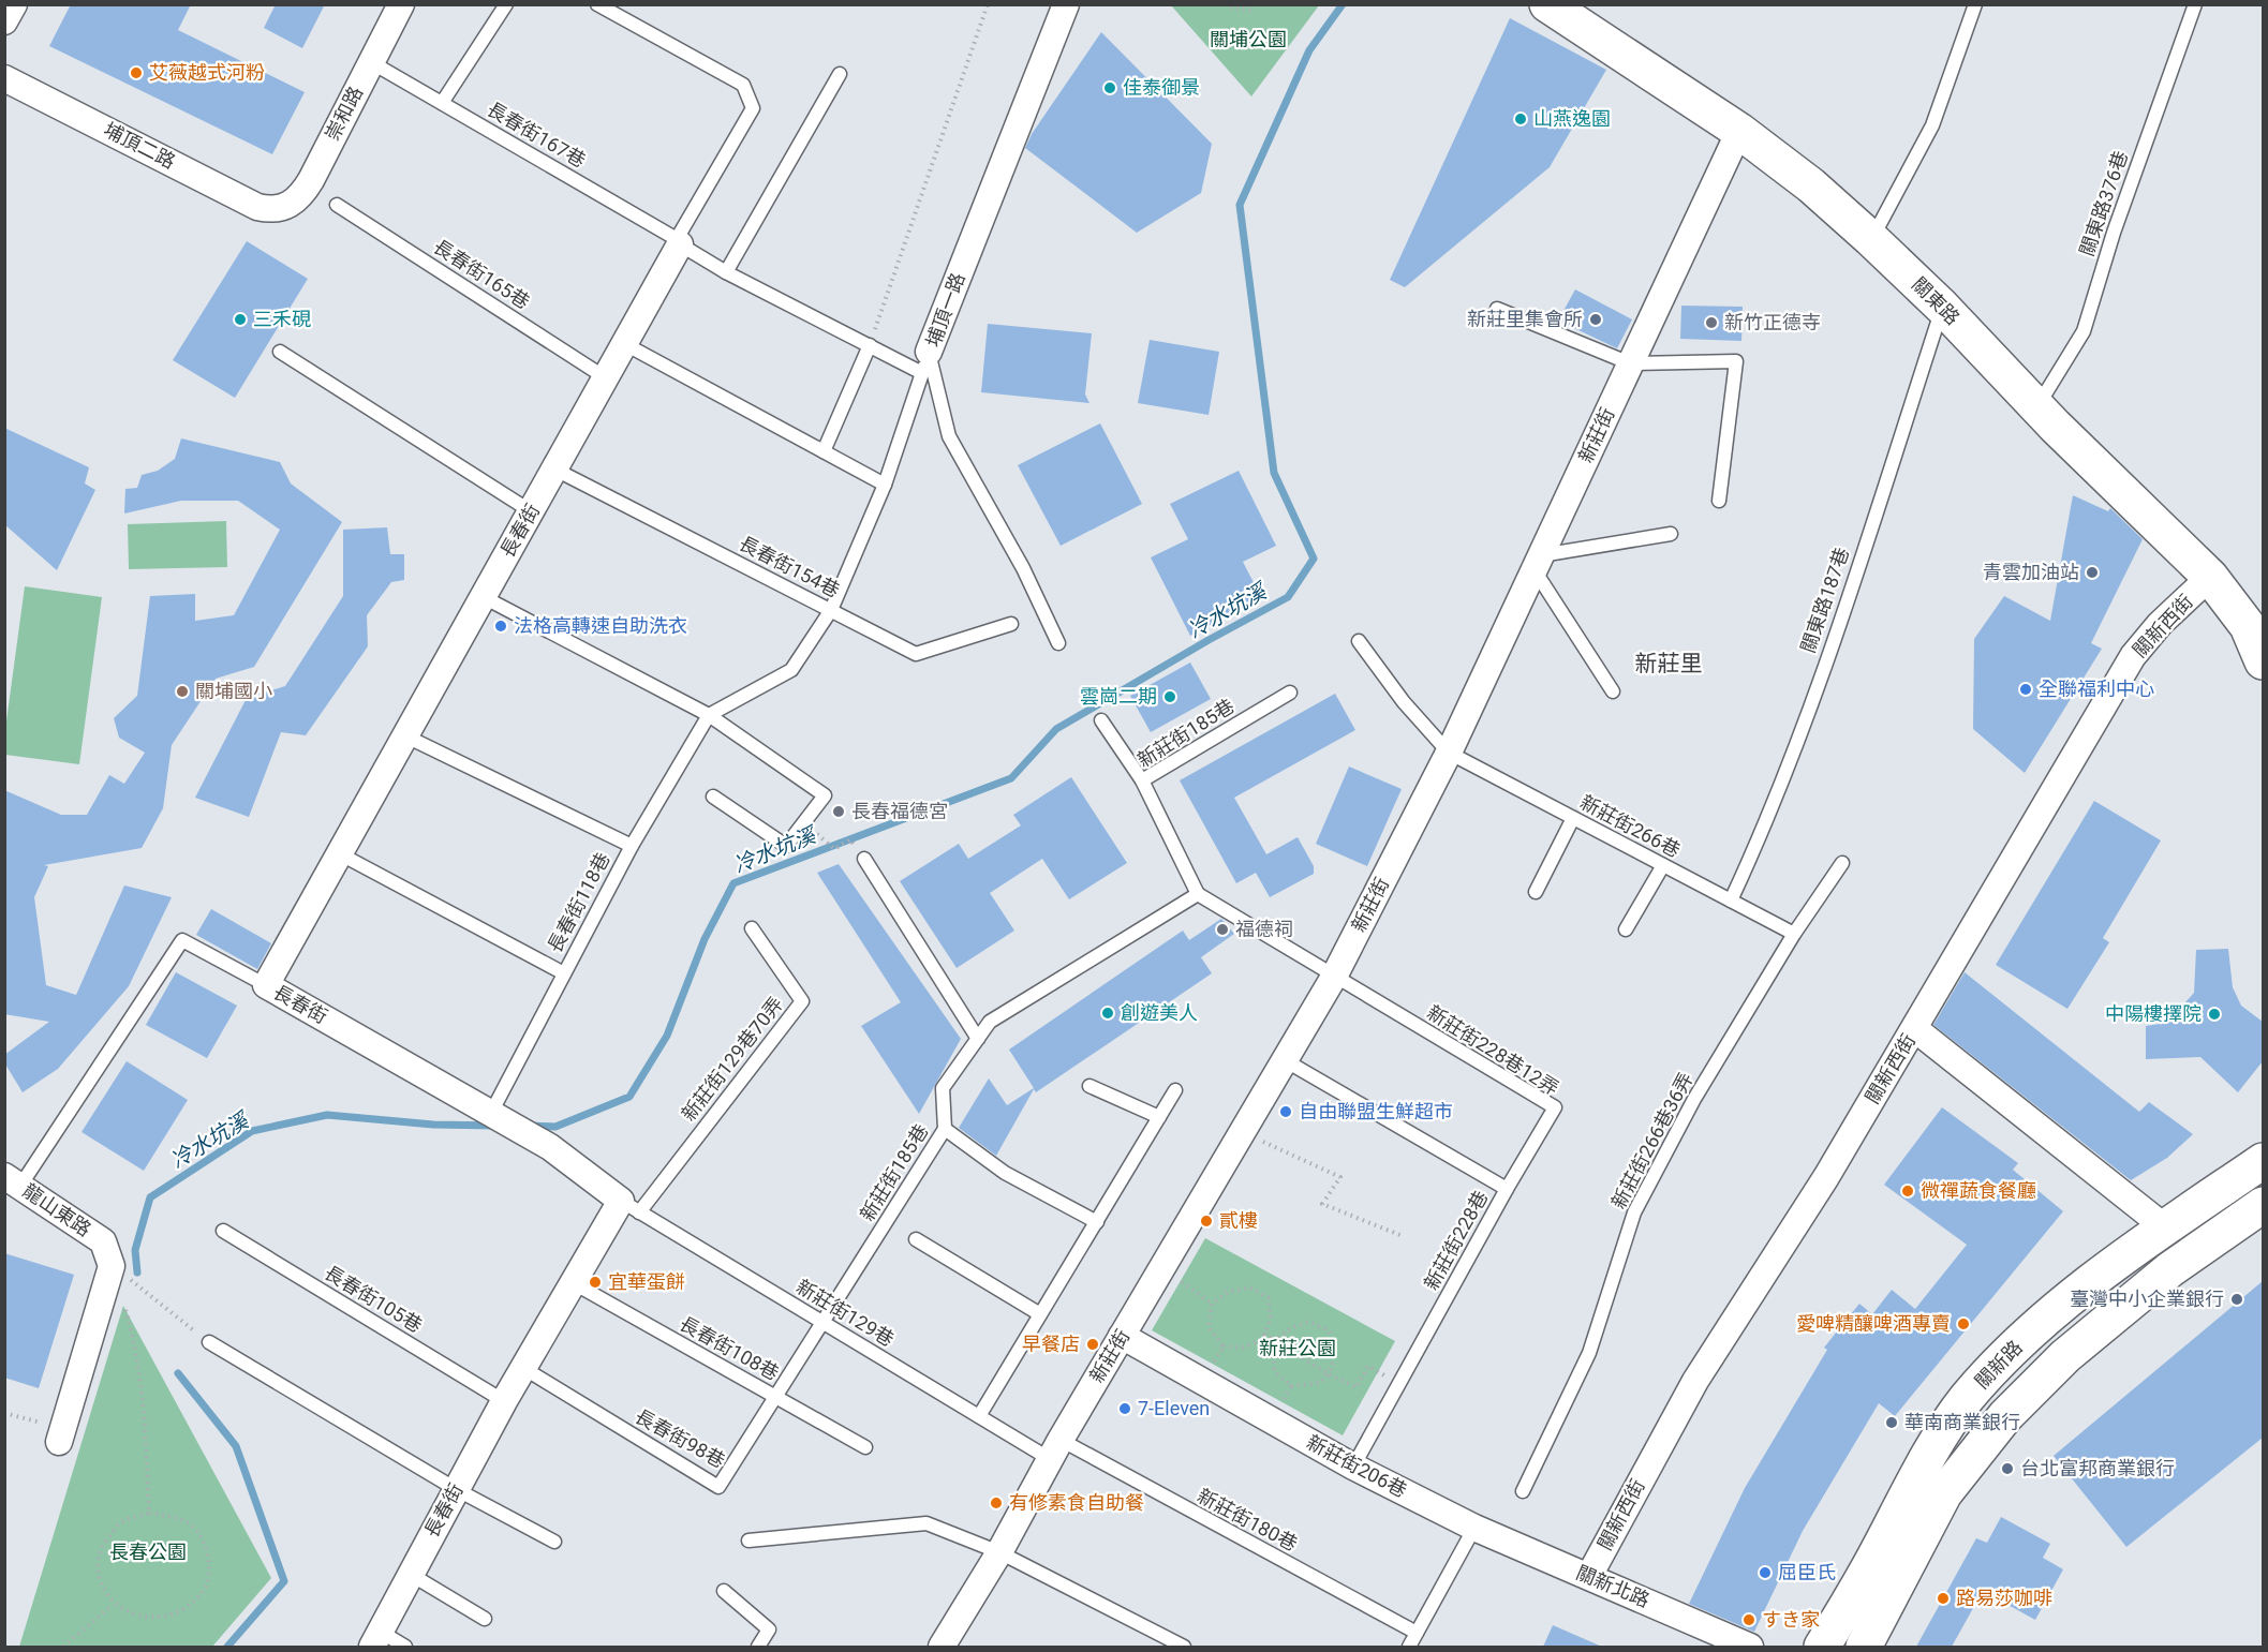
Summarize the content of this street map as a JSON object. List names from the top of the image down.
{
  "streets": {
    "street": [
      "崇和路",
      "埔頂二路",
      "關東路",
      "埔頂一路",
      "新莊街",
      "長春街",
      "關新西街",
      "龍山東路",
      "關新路",
      "新莊街206巷",
      "關新北路"
    ],
    "lane": [
      "長春街167巷",
      "關東路376巷",
      "長春街165巷",
      "長春街154巷",
      "關東路187巷",
      "新莊街185巷",
      "新莊街266巷",
      "長春街118巷",
      "新莊街228巷12弄",
      "新莊街129巷70弄",
      "新莊街266巷36弄",
      "新莊街228巷",
      "長春街105巷",
      "新莊街129巷",
      "長春街108巷",
      "長春街98巷",
      "新莊街180巷"
    ]
  },
  "crossings": [
    ["崇和路", "長春街167巷"],
    ["崇和路", "埔頂二路"],
    ["長春街167巷", "埔頂一路"],
    ["長春街167巷", "長春街"],
    ["關東路376巷", "關東路"],
    ["長春街165巷", "長春街"],
    ["關東路", "新莊街"],
    ["關東路", "關東路187巷"],
    ["關東路", "關新西街"],
    ["新莊街", "新莊街266巷"],
    ["新莊街", "新莊街228巷12弄"],
    ["新莊街", "新莊街228巷"],
    ["新莊街", "新莊街129巷"],
    ["新莊街", "新莊街206巷"],
    ["新莊街", "新莊街180巷"],
    ["長春街", "長春街154巷"],
    ["長春街", "長春街118巷"],
    ["長春街", "新莊街129巷70弄"],
    ["長春街", "長春街105巷"],
    ["長春街", "新莊街129巷"],
    ["長春街", "長春街108巷"],
    ["長春街", "長春街98巷"],
    ["關東路187巷", "新莊街266巷"],
    ["關新西街", "關新北路"],
    ["新莊街185巷", "新莊街129巷"],
    ["新莊街185巷", "長春街98巷"],
    ["新莊街266巷", "新莊街266巷36弄"],
    ["新莊街228巷12弄", "新莊街228巷"],
    ["新莊街129巷70弄", "新莊街129巷"],
    ["新莊街228巷", "新莊街206巷"],
    ["新莊街129巷", "長春街98巷"],
    ["新莊街129巷", "新莊街180巷"],
    ["長春街108巷", "長春街98巷"],
    ["新莊街206巷", "關新北路"]
  ],
  "districts": ["新莊里"],
  "water": ["冷水坑溪"],
  "parks": ["關埔公園", "新莊公園", "長春公園"],
  "places": [
    "艾薇越式河粉",
    "佳泰御景",
    "山燕逸園",
    "三禾硯",
    "新莊里集會所",
    "新竹正德寺",
    "青雲加油站",
    "法格高轉速自助洗衣",
    "全聯福利中心",
    "關埔國小",
    "雲崗二期",
    "長春福德宮",
    "福德祠",
    "創遊美人",
    "中陽樓擇院",
    "自由聯盟生鮮超市",
    "微禪蔬食餐廳",
    "貳樓",
    "宜華蛋餅",
    "臺灣中小企業銀行",
    "愛啤精釀啤酒專賣",
    "早餐店",
    "7-Eleven",
    "華南商業銀行",
    "台北富邦商業銀行",
    "有修素食自助餐",
    "屈臣氏",
    "路易莎咖啡",
    "すき家"
  ]
}
